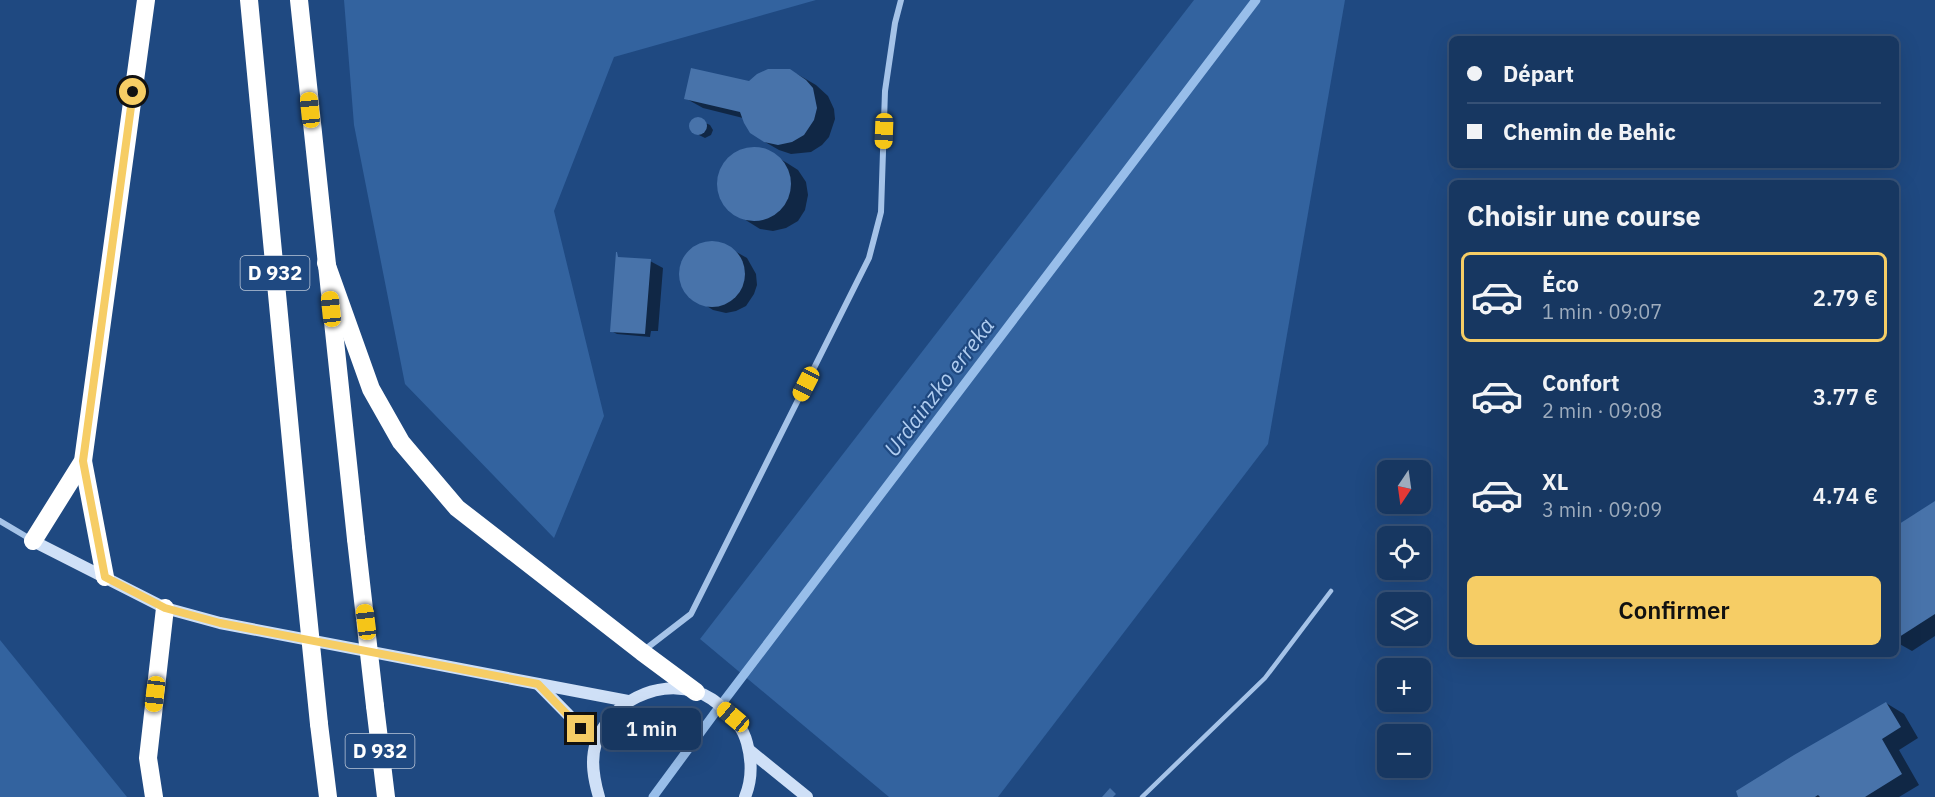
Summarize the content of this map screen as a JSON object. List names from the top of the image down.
{
  "streets": {
    "highway": ["D 932"]
  },
  "water": ["Urdainzko erreka"],
  "north": "bottom",
  "page": {
    "banner": ["Départ", "Chemin de Behic"],
    "heading": "Choisir une course",
    "list": [
      {
        "name": "Éco",
        "note": "1 min · 09:07",
        "value": "2.79 €"
      },
      {
        "name": "Confort",
        "note": "2 min · 09:08",
        "value": "3.77 €"
      },
      {
        "name": "XL",
        "note": "3 min · 09:09",
        "value": "4.74 €"
      }
    ],
    "map_buttons": ["+", "−"],
    "buttons": "Confirmer",
    "bubble": "1 min"
  }
}
